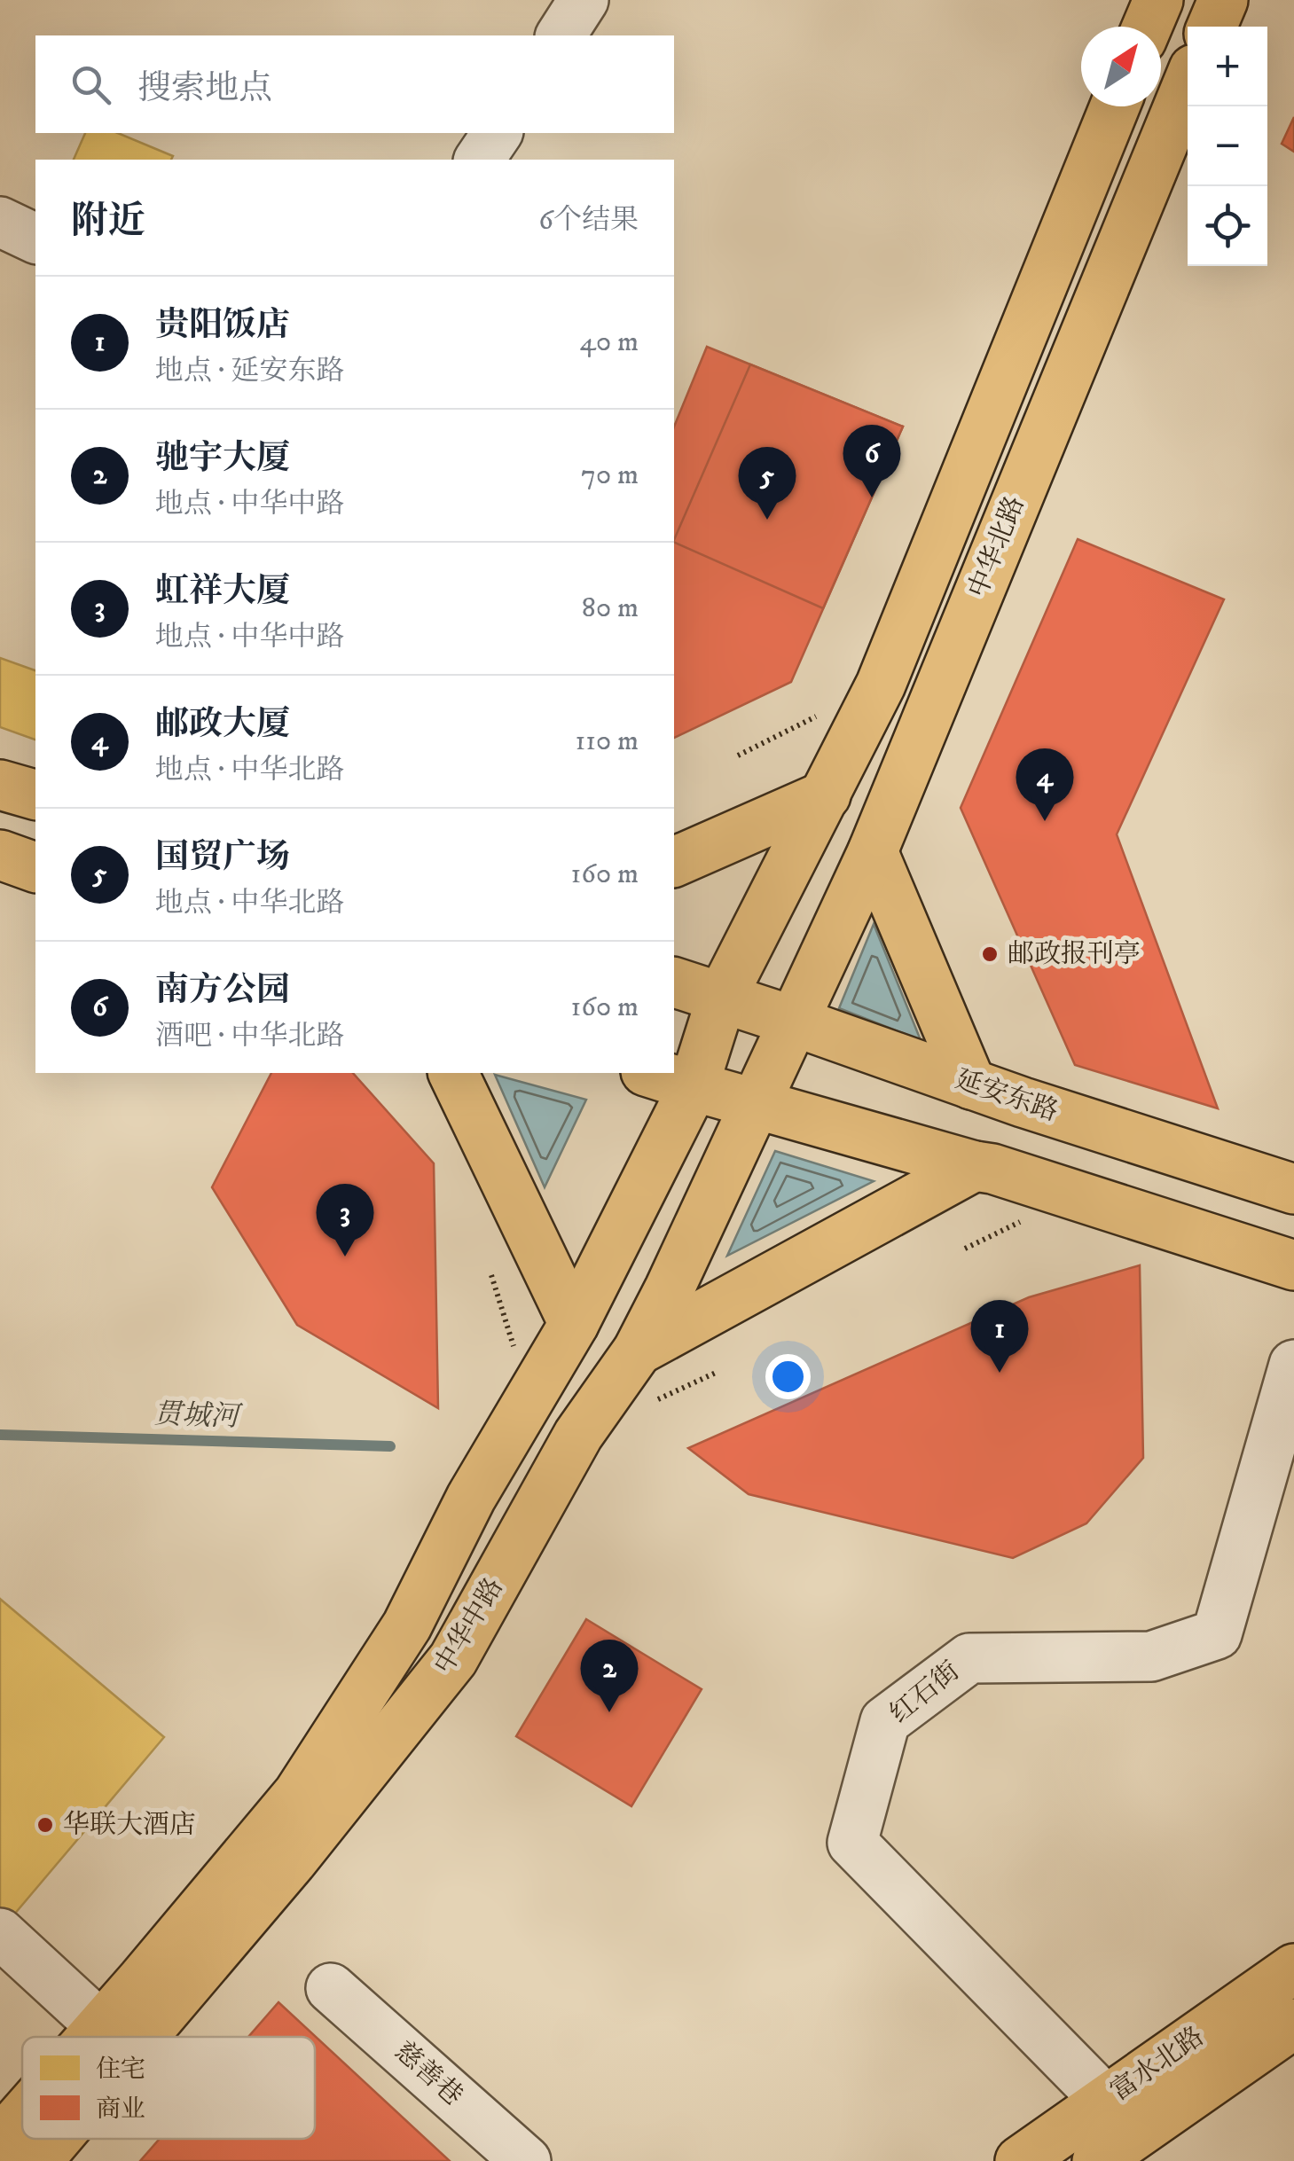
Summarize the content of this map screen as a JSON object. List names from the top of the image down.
{
  "streets": {
    "main road": [
      "中华北路",
      "延安东路",
      "中华中路",
      "富水北路"
    ],
    "street": ["红石街", "慈善巷"]
  },
  "crossings": [
    ["中华北路", "延安东路"],
    ["中华北路", "中华中路"],
    ["延安东路", "中华中路"],
    ["红石街", "富水北路"]
  ],
  "water": ["贯城河"],
  "places": ["邮政报刊亭", "华联大酒店"],
  "legend": ["住宅", "商业"],
  "north": "top right",
  "page": {
    "map_buttons": ["+", "−"],
    "search": "搜索地点",
    "heading": ["附近", "6个结果"],
    "list": [
      {
        "mark": "1",
        "name": "贵阳饭店",
        "note": "地点 · 延安东路",
        "value": "40 m"
      },
      {
        "mark": "2",
        "name": "驰宇大厦",
        "note": "地点 · 中华中路",
        "value": "70 m"
      },
      {
        "mark": "3",
        "name": "虹祥大厦",
        "note": "地点 · 中华中路",
        "value": "80 m"
      },
      {
        "mark": "4",
        "name": "邮政大厦",
        "note": "地点 · 中华北路",
        "value": "110 m"
      },
      {
        "mark": "5",
        "name": "国贸广场",
        "note": "地点 · 中华北路",
        "value": "160 m"
      },
      {
        "mark": "6",
        "name": "南方公园",
        "note": "酒吧 · 中华北路",
        "value": "160 m"
      }
    ],
    "pins": [
      "6",
      "5",
      "4",
      "3",
      "1",
      "2"
    ]
  }
}
